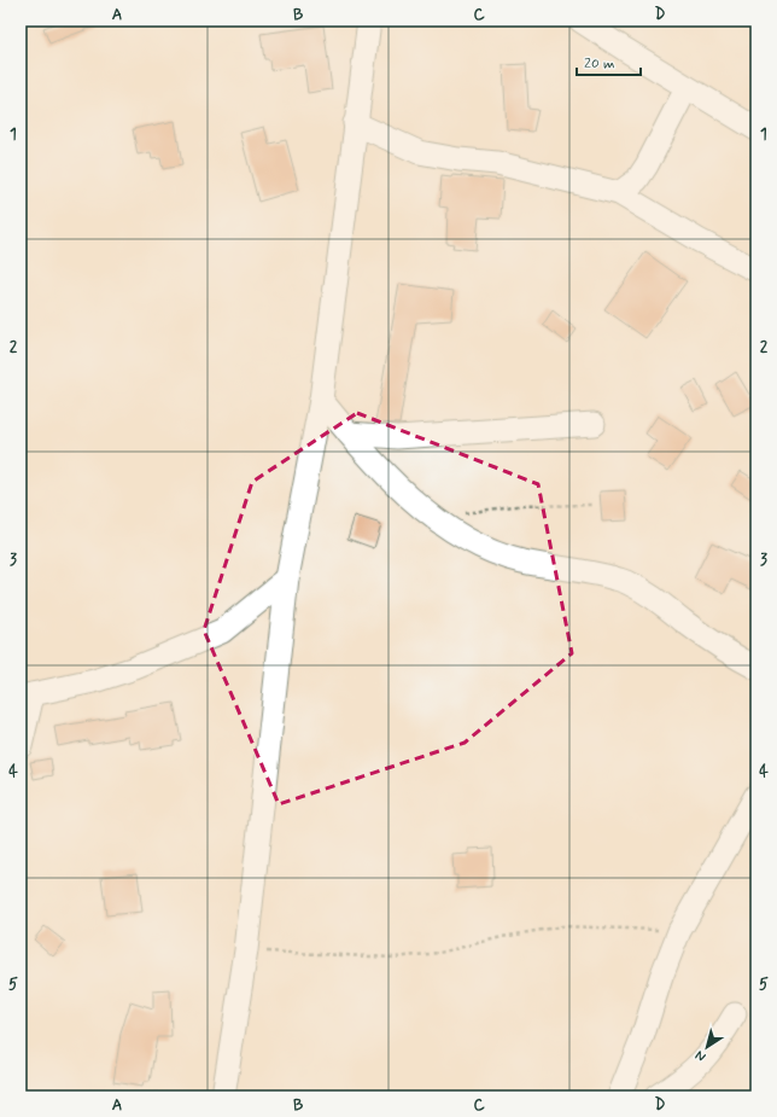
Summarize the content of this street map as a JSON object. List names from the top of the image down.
{
  "scale_bar": "20 m",
  "north": "bottom left",
  "grid": {
    "columns": [
      "A",
      "B",
      "C",
      "D"
    ],
    "rows": [
      "1",
      "2",
      "3",
      "4",
      "5"
    ]
  }
}
